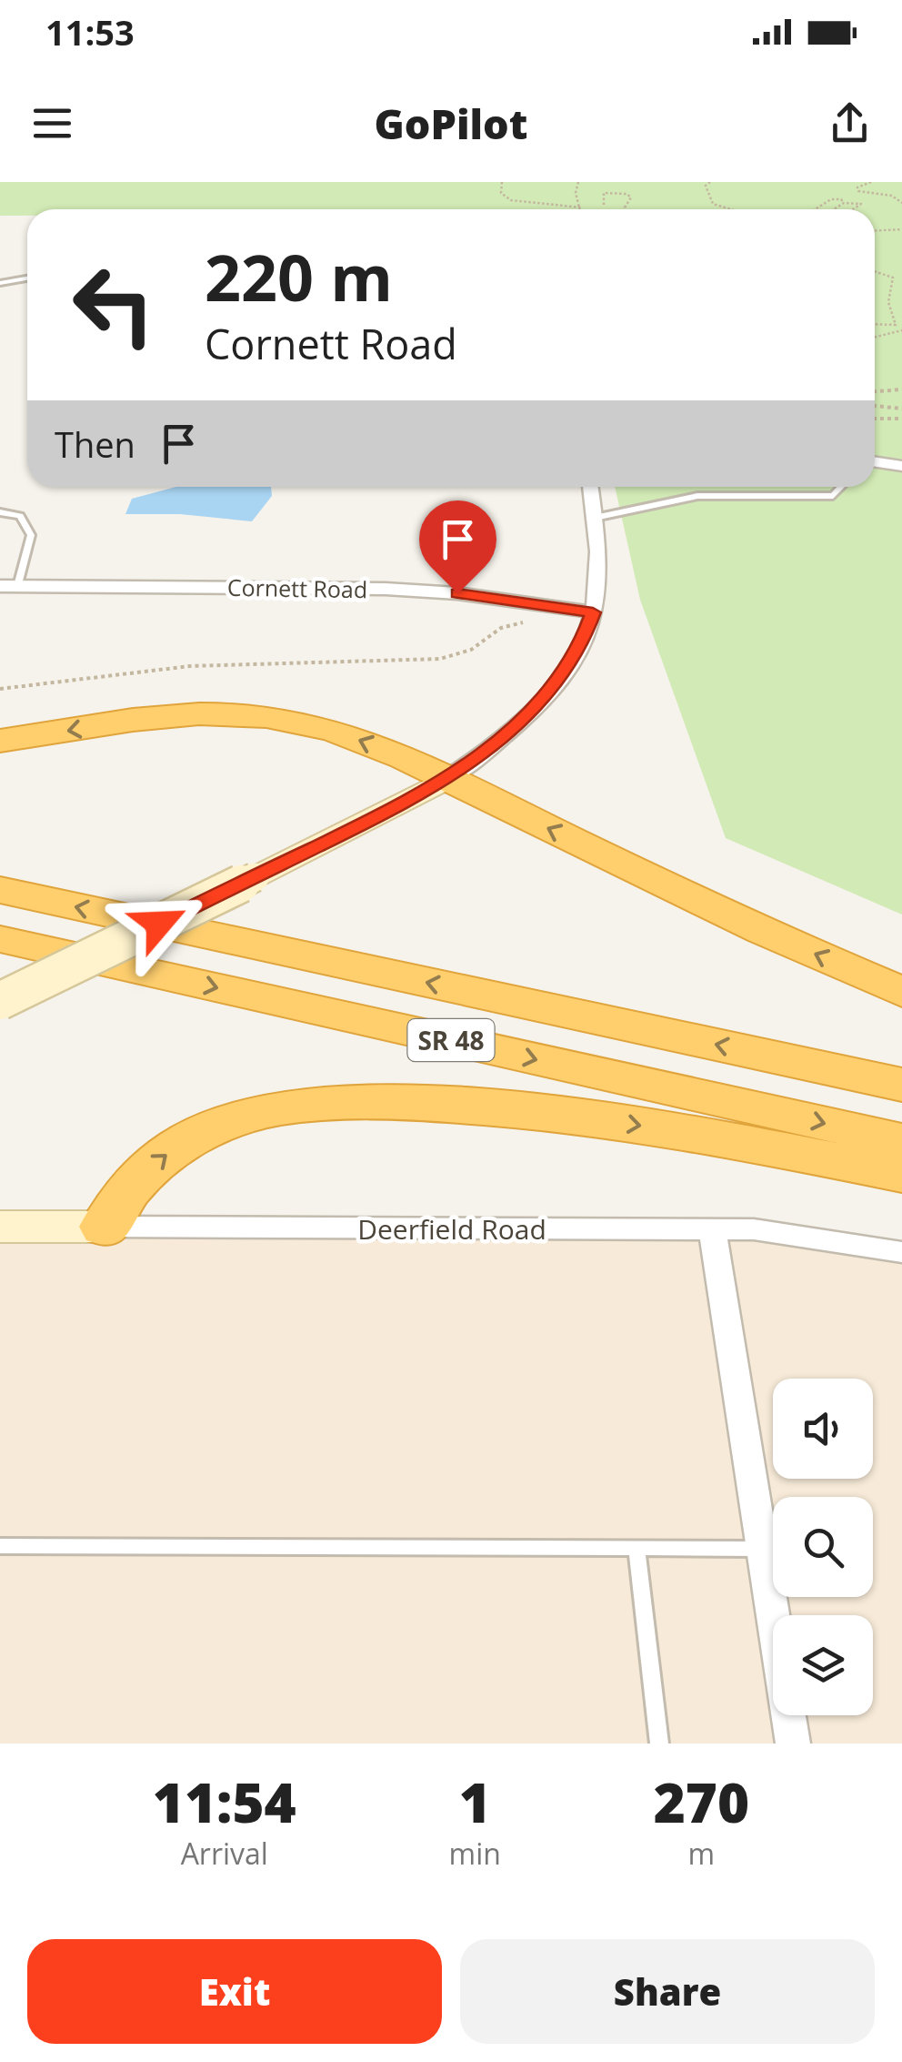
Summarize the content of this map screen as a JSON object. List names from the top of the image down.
{
  "streets": {
    "highway": ["SR 48"],
    "street": ["Cornett Road", "Deerfield Road"]
  },
  "page": {
    "status": "11:53",
    "header": "GoPilot",
    "turn": ["220 m", "Cornett Road"],
    "then": "Then",
    "eta": [
      "11:54",
      "Arrival",
      "1",
      "min",
      "270",
      "m"
    ],
    "buttons": ["Exit", "Share"]
  }
}
